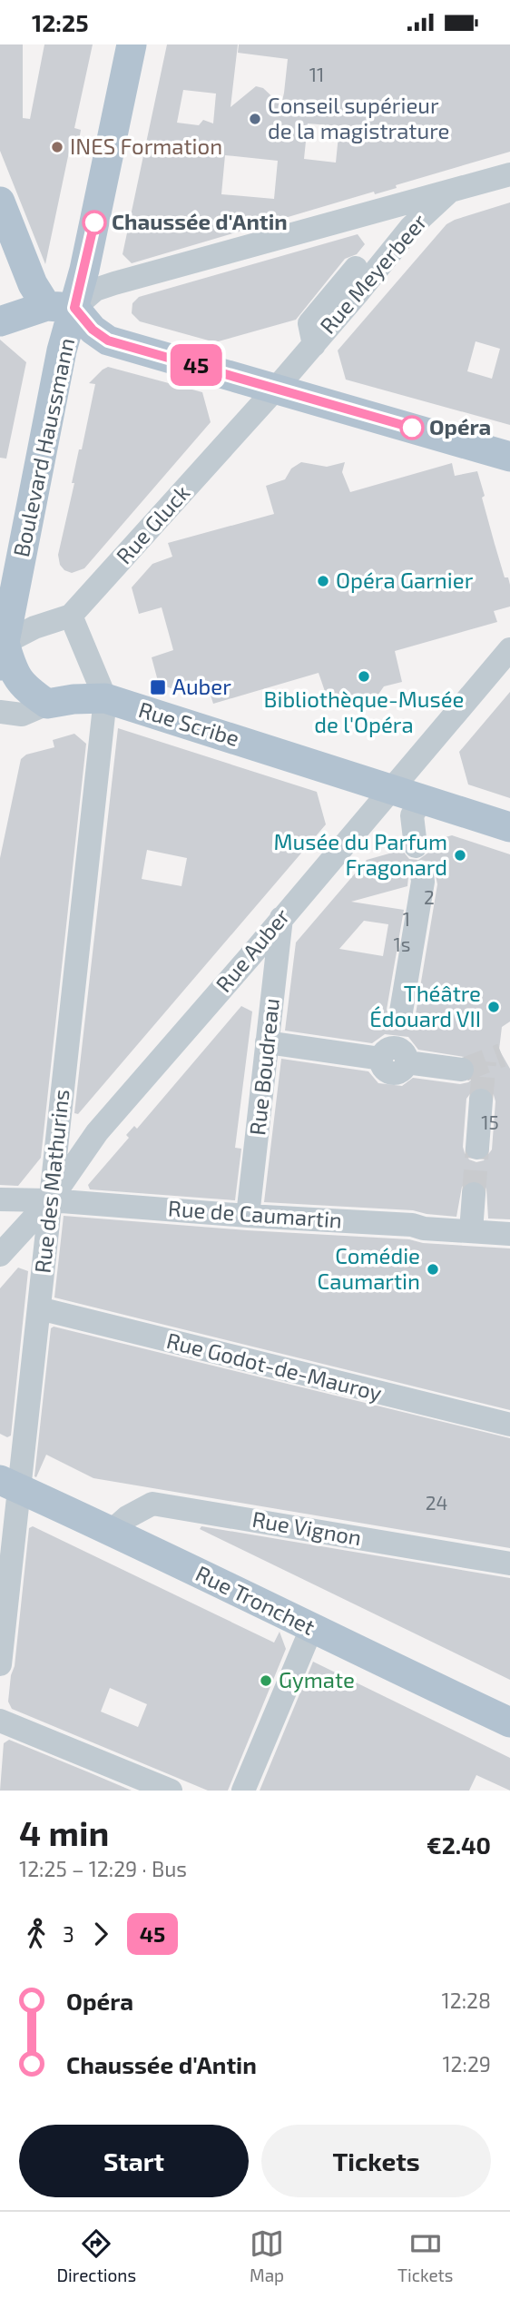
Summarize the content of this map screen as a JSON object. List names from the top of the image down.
{
  "streets": {
    "main road": ["Boulevard Haussmann", "Rue Scribe", "Rue Tronchet"],
    "street": [
      "Rue Meyerbeer",
      "Rue Gluck",
      "Rue Auber",
      "Rue Boudreau",
      "Rue des Mathurins",
      "Rue de Caumartin",
      "Rue Godot-de-Mauroy",
      "Rue Vignon"
    ]
  },
  "crossings": [
    ["Rue Meyerbeer", "Rue Gluck"],
    ["Rue Scribe", "Rue Auber"],
    ["Rue Scribe", "Rue des Mathurins"],
    ["Rue Auber", "Rue Boudreau"],
    ["Rue Auber", "Rue des Mathurins"],
    ["Rue Auber", "Rue de Caumartin"],
    ["Rue Boudreau", "Rue de Caumartin"],
    ["Rue des Mathurins", "Rue de Caumartin"],
    ["Rue des Mathurins", "Rue Godot-de-Mauroy"],
    ["Rue des Mathurins", "Rue Tronchet"],
    ["Rue Vignon", "Rue Tronchet"]
  ],
  "places": {
    "other": [
      "Conseil supérieur de la magistrature",
      "INES Formation",
      "Chaussée d'Antin",
      "Opéra",
      "Opéra Garnier",
      "Bibliothèque-Musée de l'Opéra",
      "Musée du Parfum Fragonard",
      "Théâtre Édouard VII",
      "Comédie Caumartin",
      "Gymate"
    ],
    "transit": ["Auber"]
  },
  "lines": ["bus line 45"],
  "house_numbers": [
    "11",
    "2",
    "1",
    "1s",
    "15",
    "24"
  ],
  "page": {
    "status": "12:25",
    "on_map": "45",
    "heading": ["4 min", "12:25 – 12:29 · Bus", "€2.40"],
    "legs": ["3", "45"],
    "list": [
      {
        "name": "Opéra",
        "value": "12:28"
      },
      {
        "name": "Chaussée d'Antin",
        "value": "12:29"
      }
    ],
    "buttons": ["Start", "Tickets"],
    "tabs": ["Directions", "Map", "Tickets"]
  }
}
